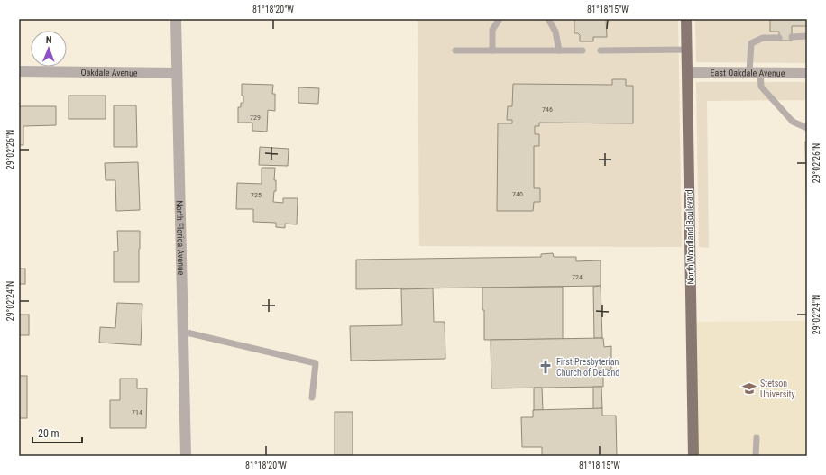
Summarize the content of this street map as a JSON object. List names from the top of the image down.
{
  "streets": {
    "main road": ["North Woodland Boulevard"],
    "street": ["Oakdale Avenue", "East Oakdale Avenue", "North Florida Avenue"]
  },
  "crossings": [
    ["Oakdale Avenue", "North Florida Avenue"],
    ["East Oakdale Avenue", "North Woodland Boulevard"]
  ],
  "places": {
    "church": ["First Presbyterian Church of DeLand"],
    "school or university": ["Stetson University"]
  },
  "house_numbers": [
    "746",
    "729",
    "740",
    "725",
    "724",
    "714"
  ],
  "scale_bar": "20 m",
  "north": "top",
  "coordinates": [
    "81°18'20\"W",
    "81°18'15\"W",
    "29°02'26\"N",
    "29°02'24\"N"
  ]
}
